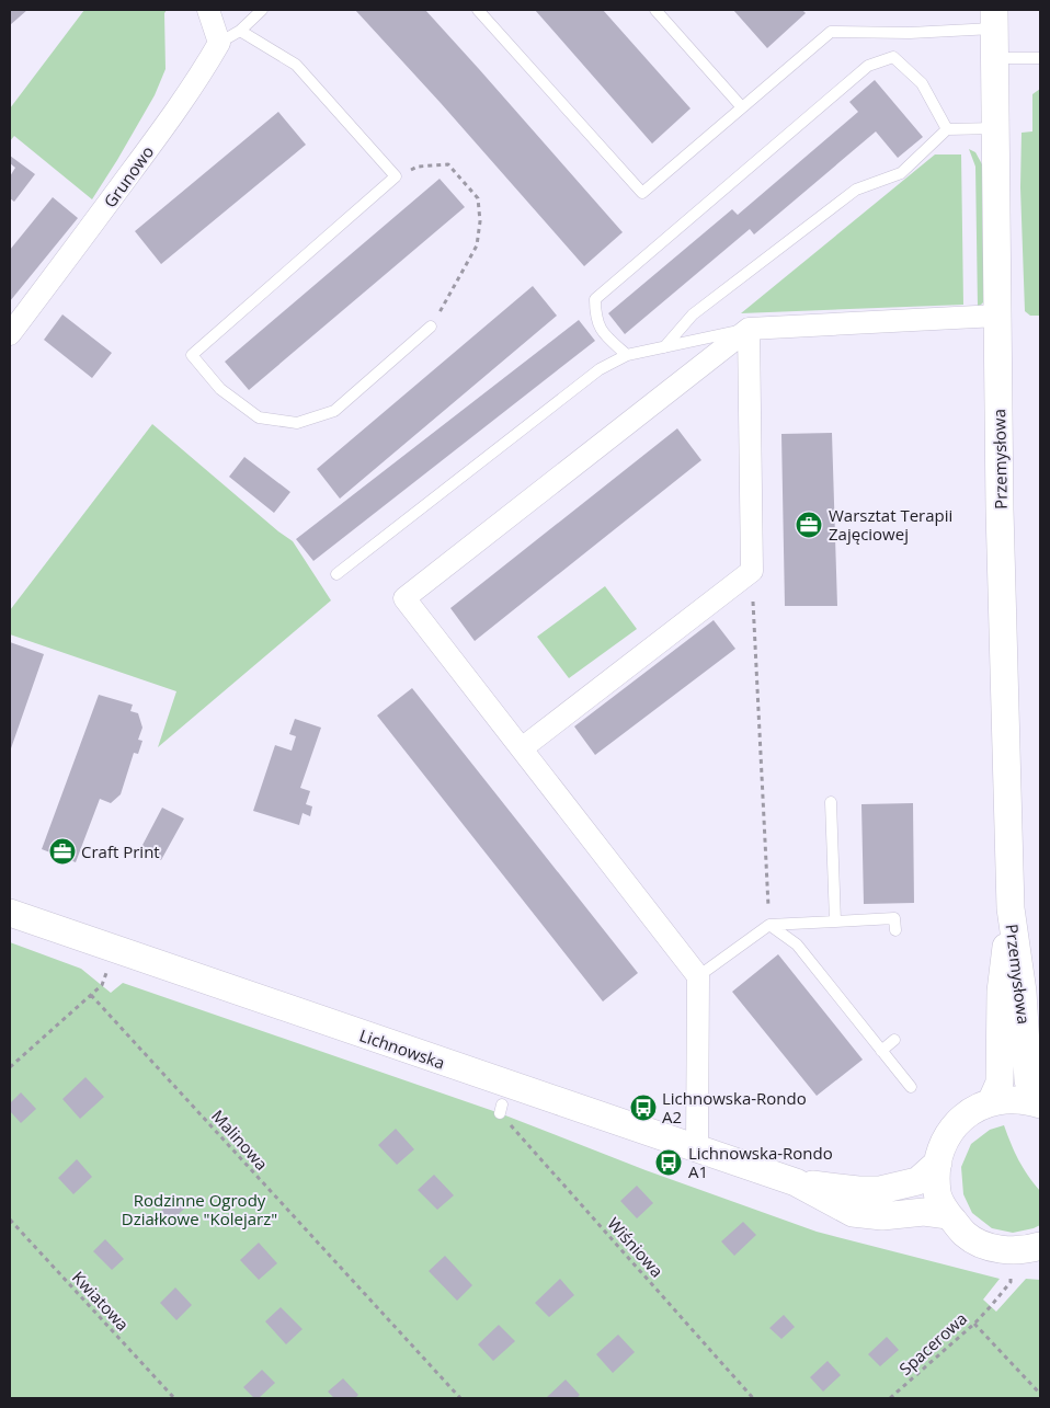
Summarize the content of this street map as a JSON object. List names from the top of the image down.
{
  "streets": {
    "street": ["Grunowo", "Przemysłowa", "Lichnowska"],
    "path": [
      "Malinowa",
      "Wiśniowa",
      "Kwiatowa",
      "Spacerowa"
    ]
  },
  "parks": ["Rodzinne Ogrody Działkowe \"Kolejarz\""],
  "places": {
    "office": ["Warsztat Terapii Zajęciowej", "Craft Print"],
    "bus stop": ["Lichnowska-Rondo A2", "Lichnowska-Rondo A1"]
  }
}
